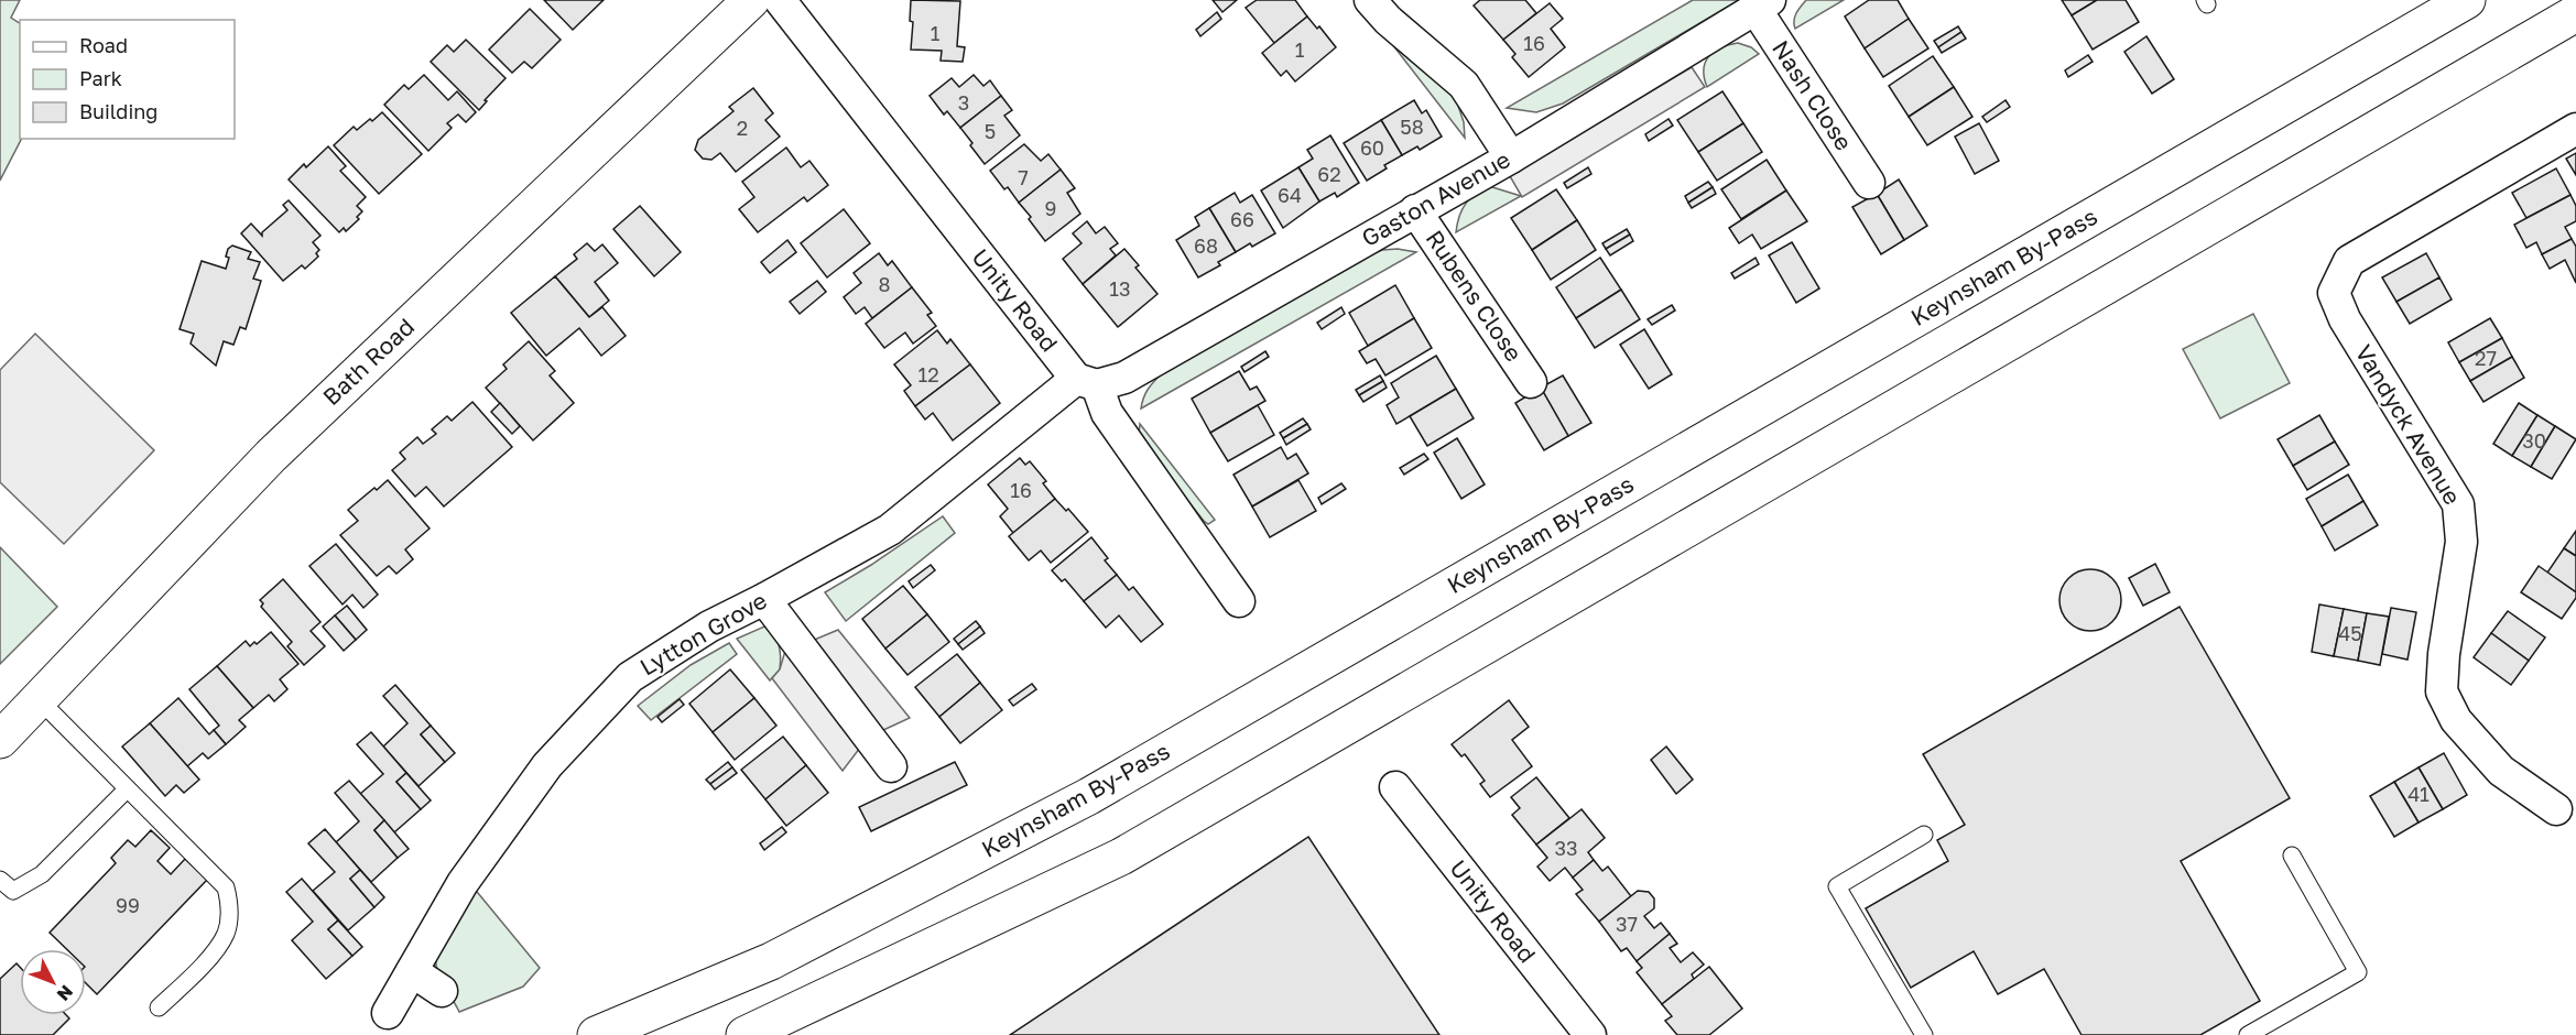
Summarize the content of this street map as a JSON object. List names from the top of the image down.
{
  "streets": {
    "main road": ["Keynsham By-Pass", "Bath Road"],
    "street": [
      "Nash Close",
      "Gaston Avenue",
      "Rubens Close",
      "Unity Road",
      "Vandyck Avenue",
      "Lytton Grove"
    ]
  },
  "crossings": [
    ["Nash Close", "Gaston Avenue"],
    ["Gaston Avenue", "Rubens Close"],
    ["Gaston Avenue", "Unity Road"],
    ["Gaston Avenue", "Lytton Grove"],
    ["Unity Road", "Lytton Grove"]
  ],
  "house_numbers": [
    "1",
    "16",
    "1",
    "3",
    "58",
    "2",
    "5",
    "60",
    "62",
    "7",
    "64",
    "9",
    "66",
    "68",
    "8",
    "13",
    "27",
    "12",
    "30",
    "16",
    "45",
    "41",
    "33",
    "99",
    "37"
  ],
  "legend": ["Road", "Park", "Building"],
  "north": "bottom right"
}
